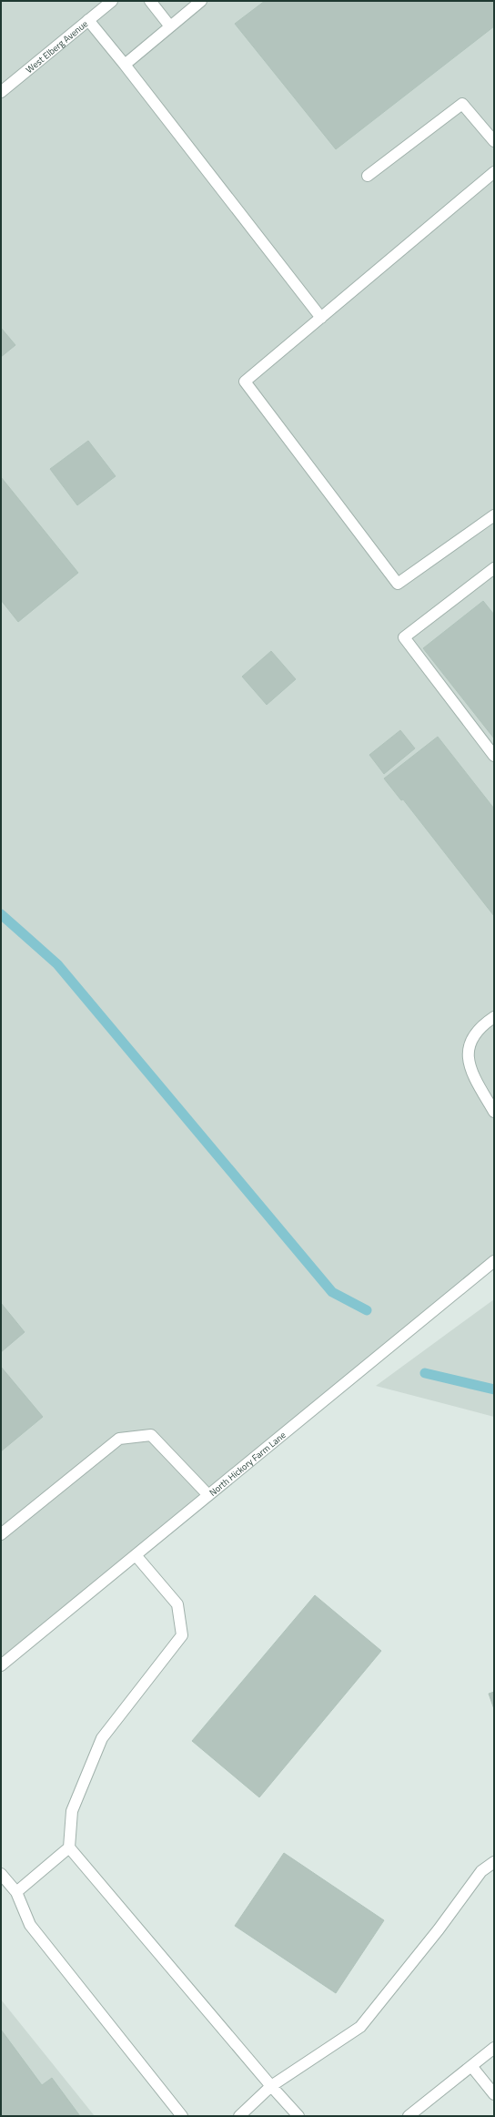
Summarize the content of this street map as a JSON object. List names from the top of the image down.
{
  "streets": {
    "street": ["West Elberg Avenue", "North Hickory Farm Lane"]
  }
}
